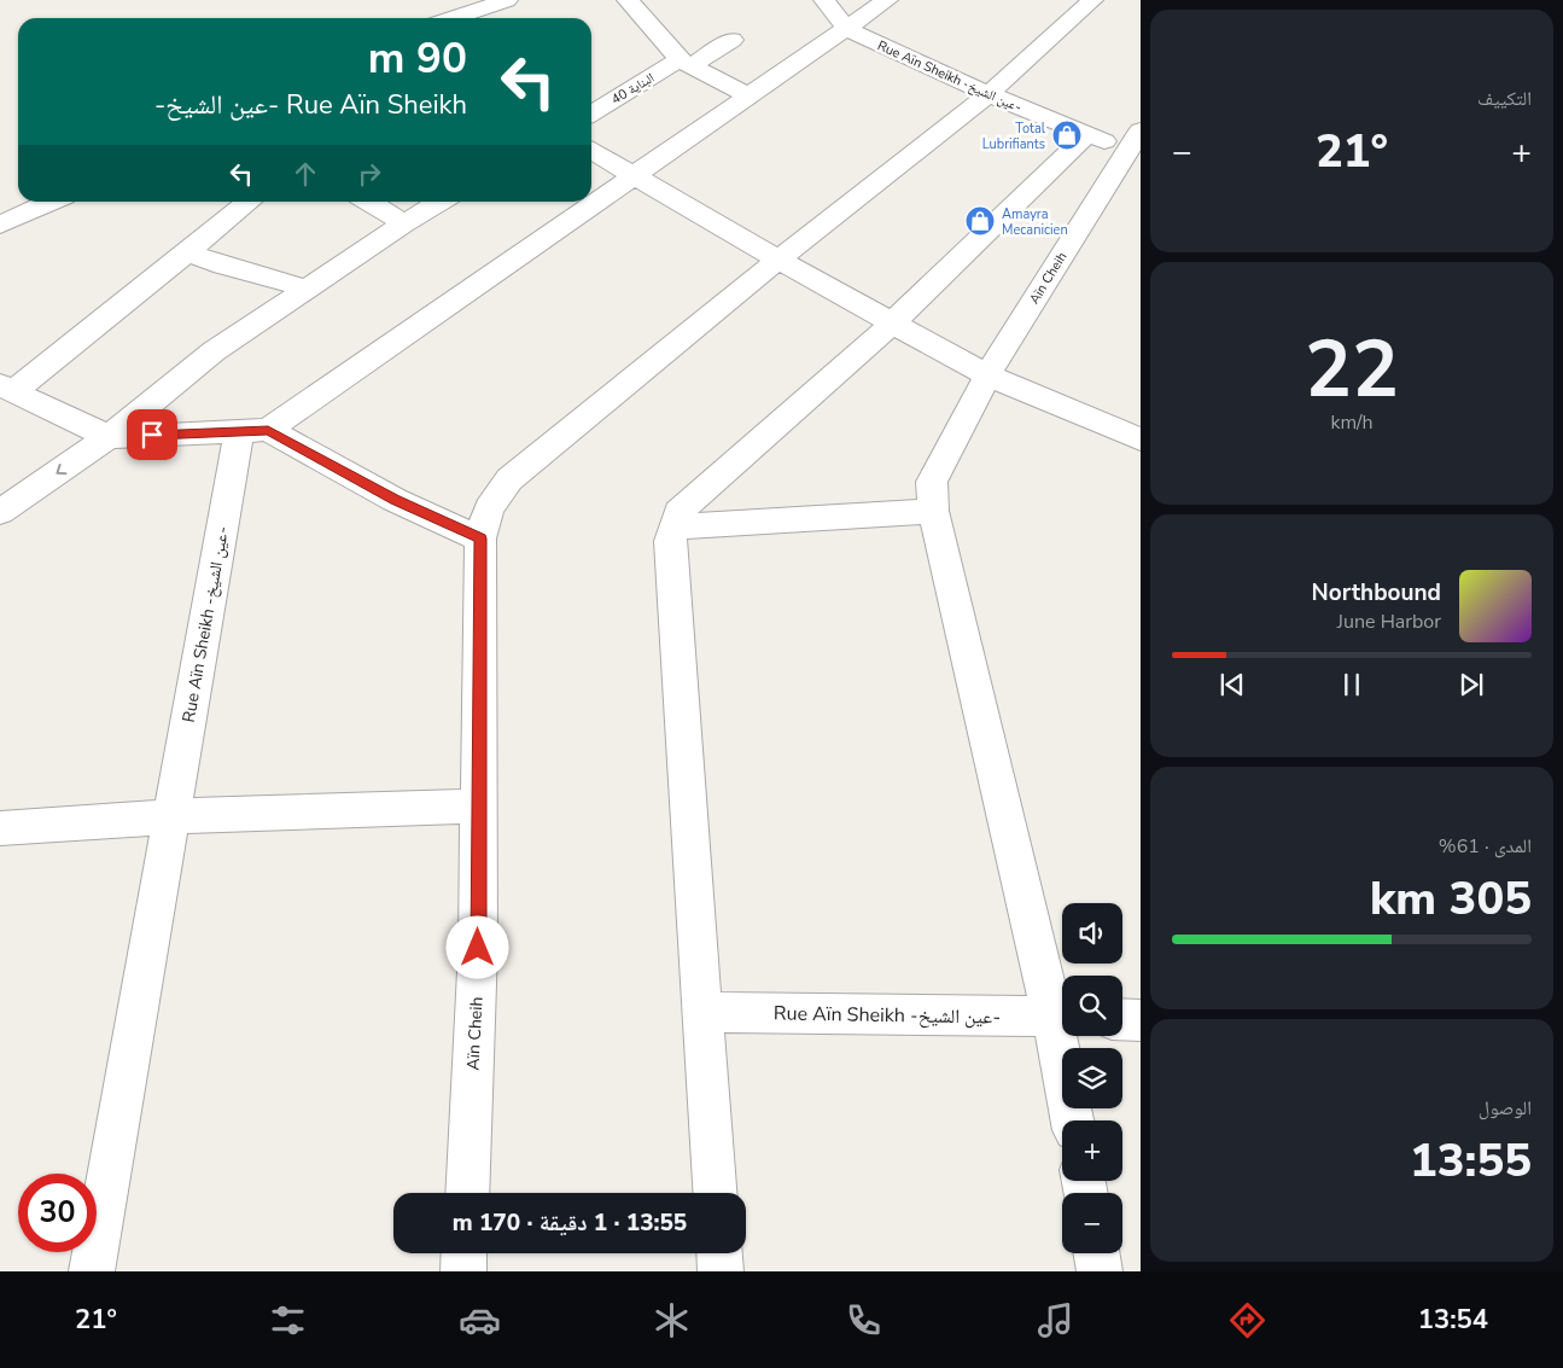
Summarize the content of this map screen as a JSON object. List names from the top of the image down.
{
  "streets": {
    "street": ["Rue Aïn Sheikh -عين الشيخ-", "البناية 40", "Aïn Cheih"]
  },
  "crossings": [
    ["Rue Aïn Sheikh -عين الشيخ-", "Aïn Cheih"]
  ],
  "places": {
    "shop": ["Total Lubrifiants", "Amayra Mecanicien"]
  },
  "page": {
    "tile": [
      "التكييف",
      ["22", "km/h"],
      ["المدى · 61%", "305 km"],
      ["الوصول", "13:55"]
    ],
    "turn": ["90 m", "Rue Aïn Sheikh -عين الشيخ-"],
    "heat": ["−", "21°", "+"],
    "song": ["Northbound", "June Harbor"],
    "map_buttons": ["+", "−"],
    "limit": "30",
    "trip": "13:55 · 1 دقيقة · 170 m",
    "tabs": ["13:54", "21°"]
  }
}
